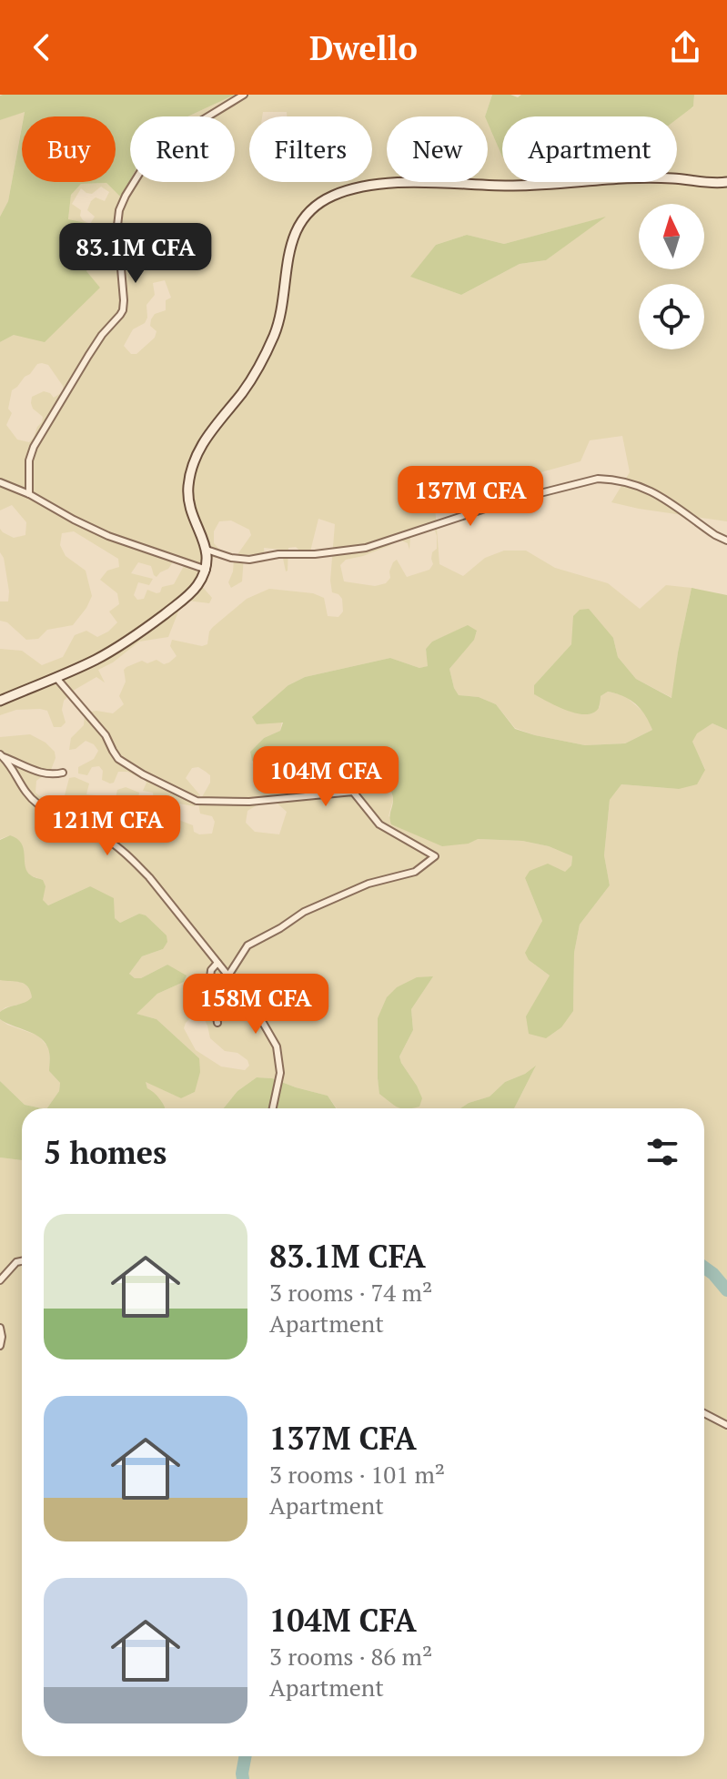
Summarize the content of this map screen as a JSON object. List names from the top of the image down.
{
  "north": "top",
  "page": {
    "header": "Dwello",
    "chip": [
      "Buy",
      "Rent",
      "Filters",
      "New",
      "Apartment"
    ],
    "price": [
      "83.1M CFA",
      "137M CFA",
      "104M CFA",
      "121M CFA",
      "158M CFA"
    ],
    "heading": "5 homes",
    "list": [
      {
        "name": "83.1M CFA",
        "note": "3 rooms · 74 m² · Apartment"
      },
      {
        "name": "137M CFA",
        "note": "3 rooms · 101 m² · Apartment"
      },
      {
        "name": "104M CFA",
        "note": "3 rooms · 86 m² · Apartment"
      }
    ]
  }
}
